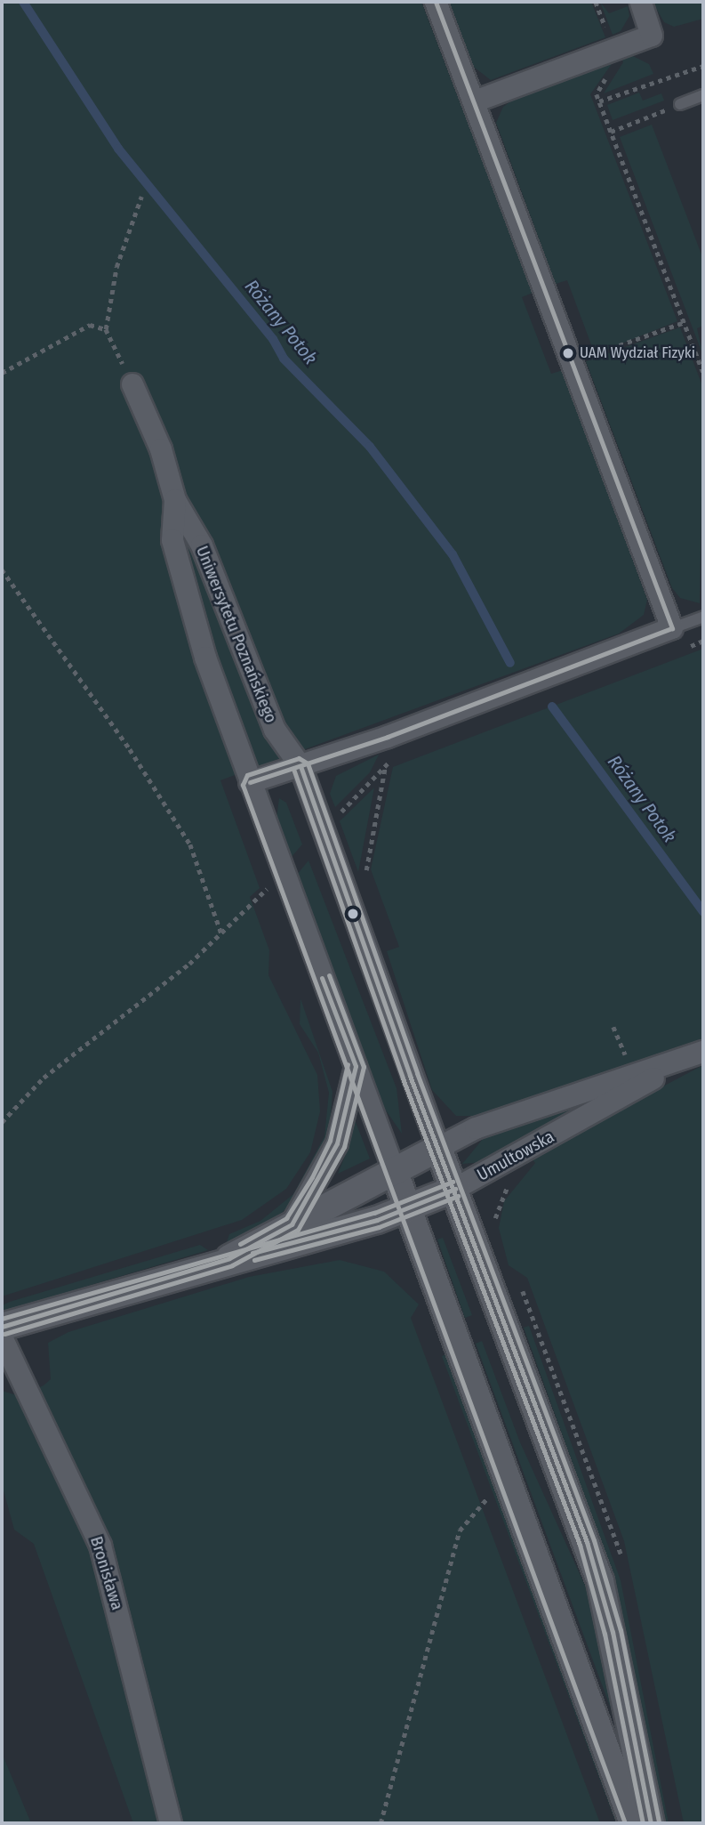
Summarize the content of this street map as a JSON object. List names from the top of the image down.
{
  "streets": {
    "street": ["Uniwersytetu Poznańskiego", "Umultowska", "Bronisława"]
  },
  "crossings": [
    ["Uniwersytetu Poznańskiego", "Umultowska"]
  ],
  "water": ["Różany Potok"],
  "places": ["UAM Wydział Fizyki"]
}
